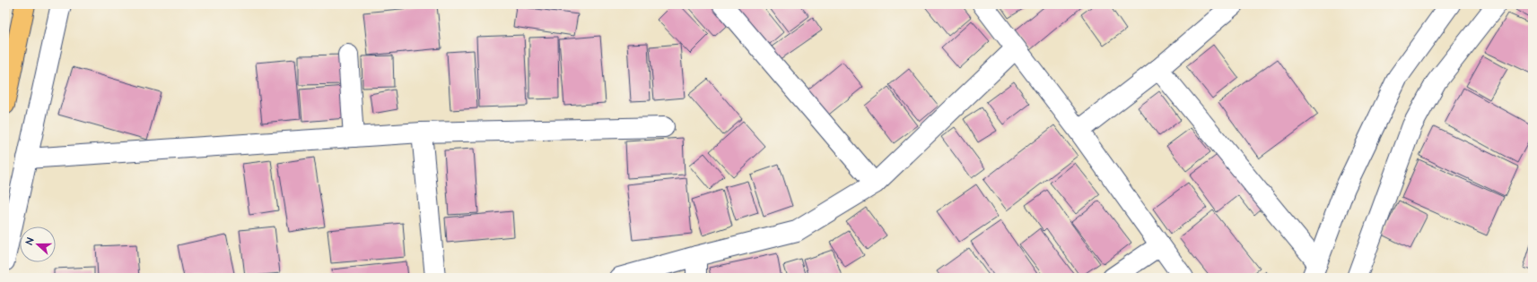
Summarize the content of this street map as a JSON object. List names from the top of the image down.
{
  "north": "left"
}
